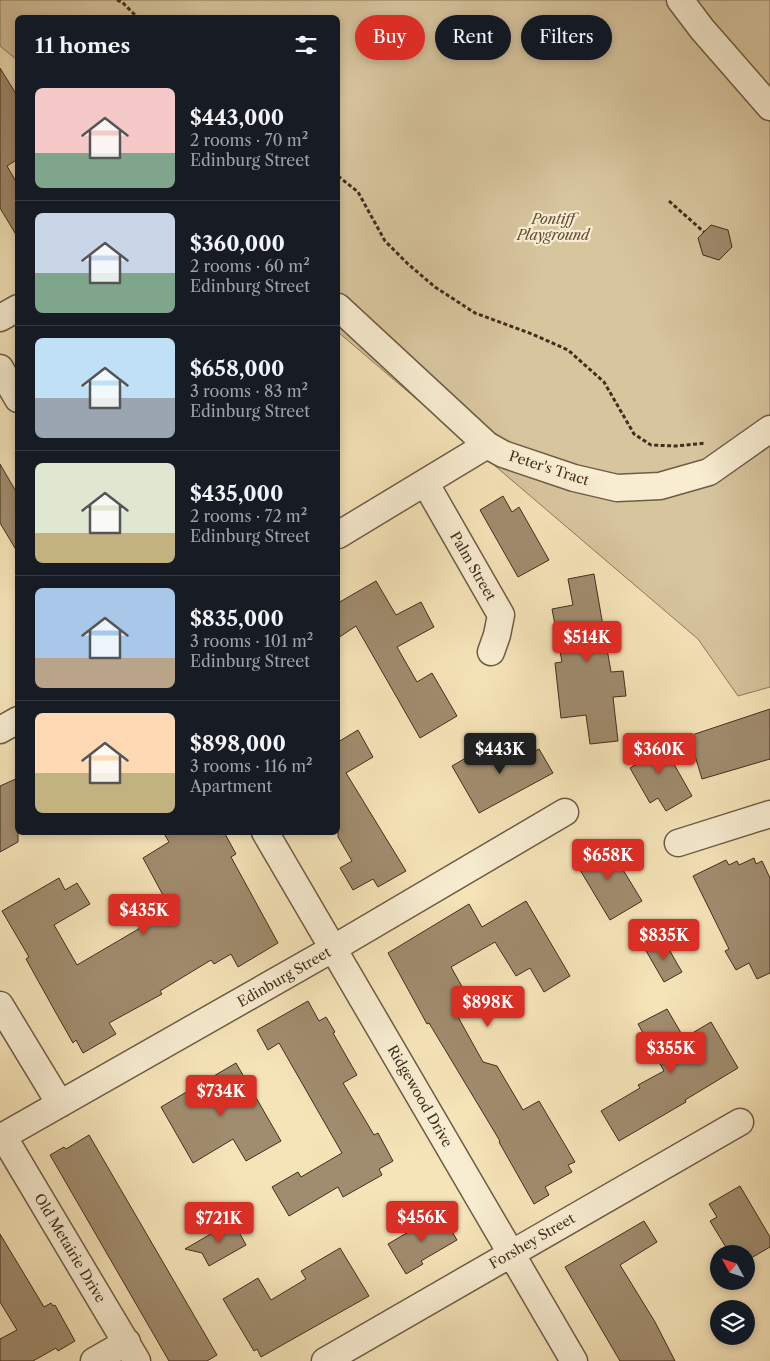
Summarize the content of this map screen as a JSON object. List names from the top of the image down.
{
  "streets": {
    "street": [
      "Peter's Tract",
      "Palm Street",
      "Edinburg Street",
      "Ridgewood Drive",
      "Forshey Street",
      "Old Metairie Drive"
    ]
  },
  "crossings": [
    ["Edinburg Street", "Ridgewood Drive"],
    ["Edinburg Street", "Old Metairie Drive"],
    ["Ridgewood Drive", "Forshey Street"]
  ],
  "parks": ["Pontiff Playground"],
  "north": "top left",
  "page": {
    "chip": ["Buy", "Rent", "Filters"],
    "heading": "11 homes",
    "list": [
      {
        "name": "$443,000",
        "note": "2 rooms · 70 m² · Edinburg Street"
      },
      {
        "name": "$360,000",
        "note": "2 rooms · 60 m² · Edinburg Street"
      },
      {
        "name": "$658,000",
        "note": "3 rooms · 83 m² · Edinburg Street"
      },
      {
        "name": "$435,000",
        "note": "2 rooms · 72 m² · Edinburg Street"
      },
      {
        "name": "$835,000",
        "note": "3 rooms · 101 m² · Edinburg Street"
      },
      {
        "name": "$898,000",
        "note": "3 rooms · 116 m² · Apartment"
      }
    ],
    "price": [
      "$514K",
      "$443K",
      "$360K",
      "$658K",
      "$435K",
      "$835K",
      "$898K",
      "$355K",
      "$734K",
      "$456K",
      "$721K"
    ]
  }
}
